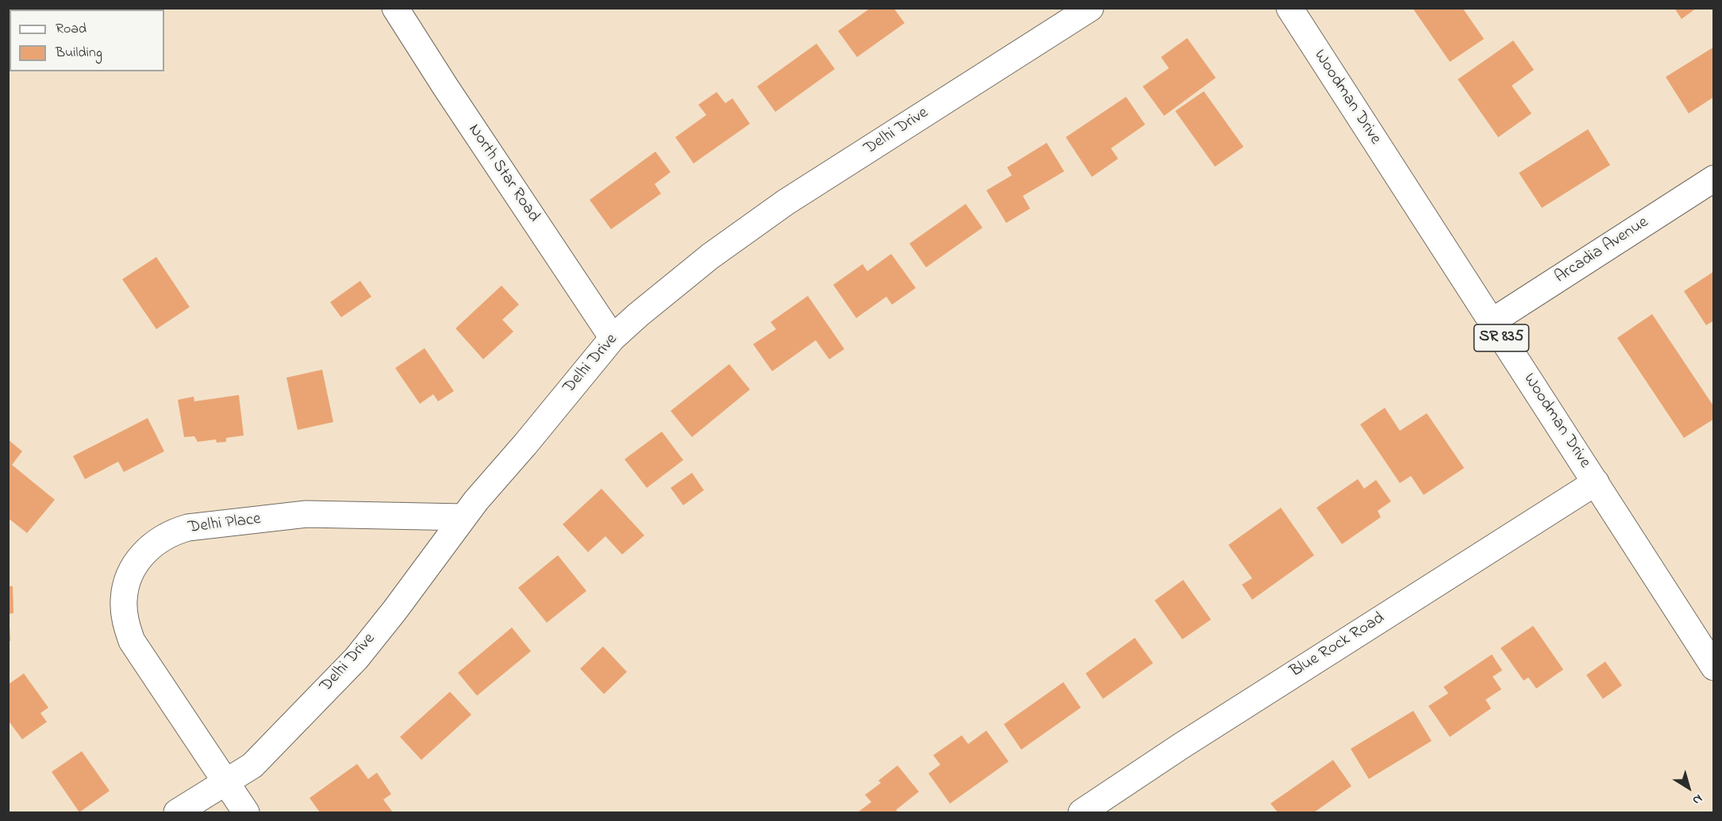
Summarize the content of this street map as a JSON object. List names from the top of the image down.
{
  "streets": {
    "street": [
      "Woodman Drive",
      "Delhi Drive",
      "North Star Road",
      "Arcadia Avenue",
      "SR 835",
      "Delhi Place",
      "Blue Rock Road"
    ]
  },
  "crossings": [
    ["Woodman Drive", "Arcadia Avenue"],
    ["Woodman Drive", "Blue Rock Road"],
    ["Delhi Drive", "North Star Road"],
    ["Delhi Drive", "Delhi Place"]
  ],
  "legend": ["Road", "Building"],
  "north": "bottom right"
}
